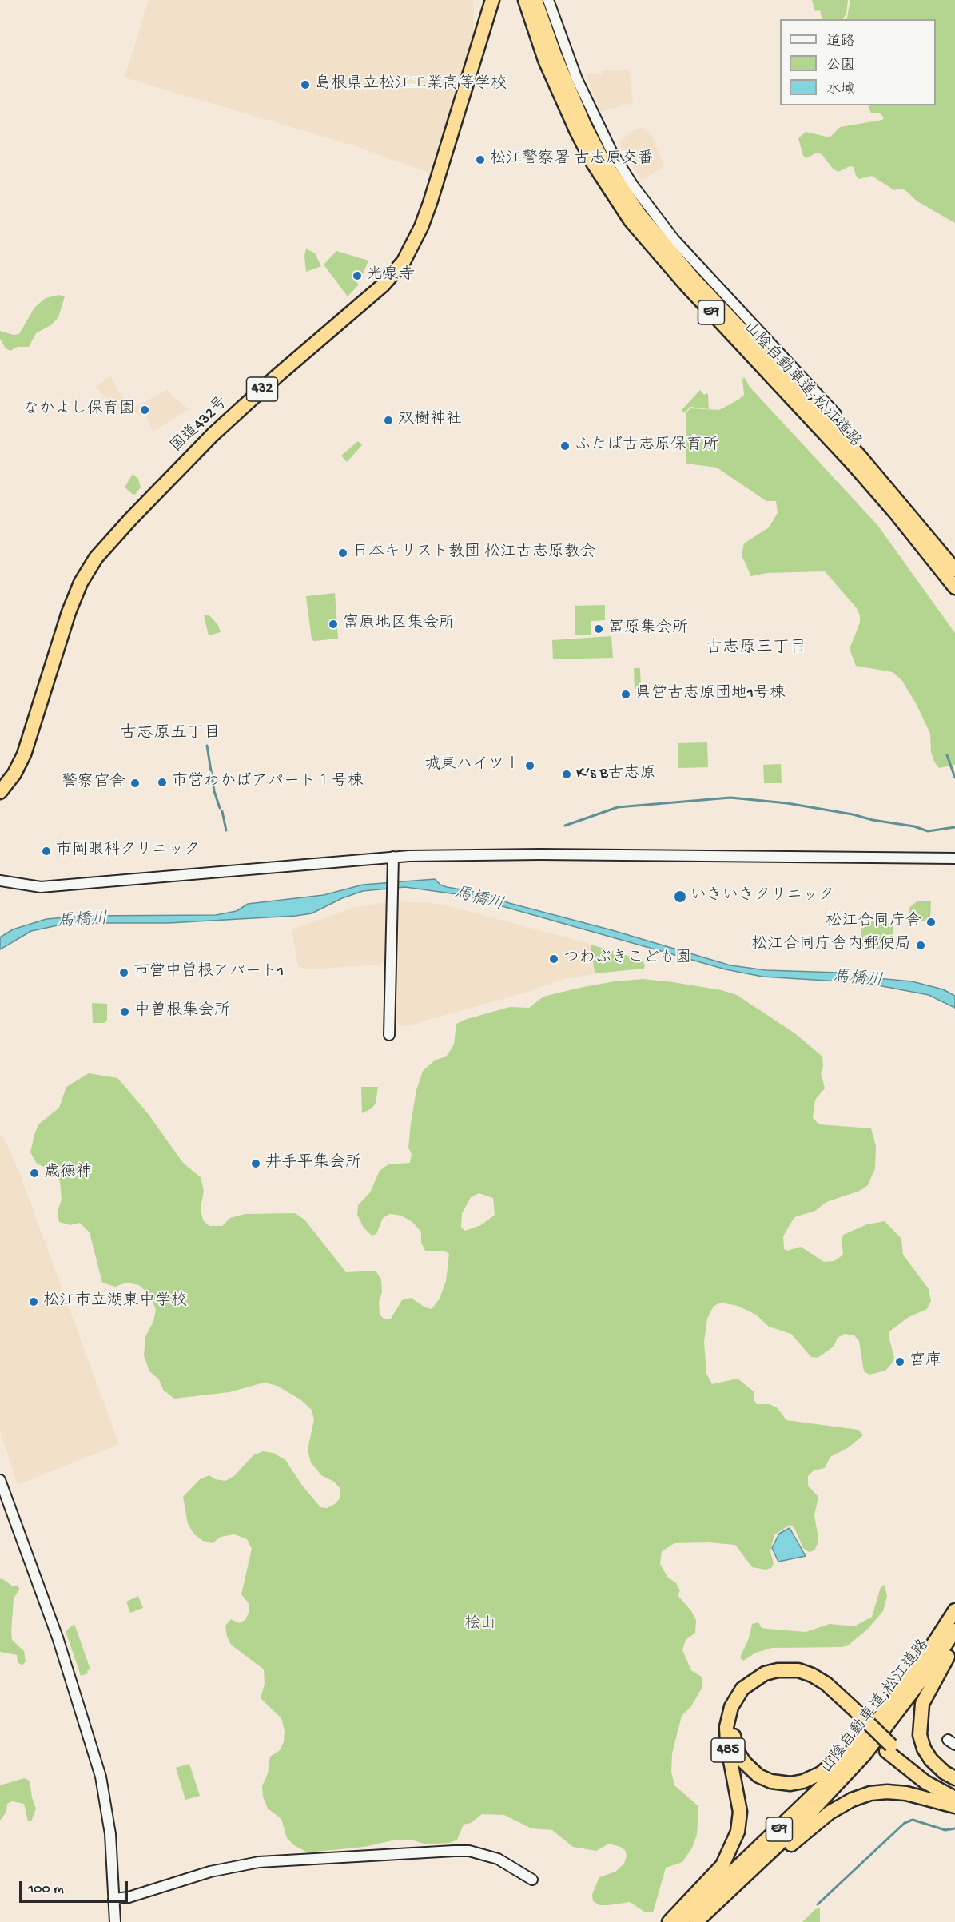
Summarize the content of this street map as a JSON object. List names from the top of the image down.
{
  "streets": {
    "highway": [
      "E9",
      "山陰自動車道;松江道路",
      "432",
      "国道432号",
      "485"
    ]
  },
  "crossings": [
    ["山陰自動車道;松江道路", "485"]
  ],
  "districts": ["古志原三丁目", "古志原五丁目"],
  "water": ["馬橋川"],
  "parks": ["桧山"],
  "places": [
    "島根県立松江工業高等学校",
    "松江警察署 古志原交番",
    "光泉寺",
    "なかよし保育園",
    "双樹神社",
    "ふたば古志原保育所",
    "日本キリスト教団 松江古志原教会",
    "富原地区集会所",
    "冨原集会所",
    "県営古志原団地1号棟",
    "城東ハイツⅠ",
    "K‘s B古志原",
    "市営わかばアパート１号棟",
    "警察官舎",
    "市岡眼科クリニック",
    "いきいきクリニック",
    "松江合同庁舎",
    "松江合同庁舎内郵便局",
    "つわぶきこども園",
    "市営中曽根アパート1",
    "中曽根集会所",
    "井手平集会所",
    "歳徳神",
    "松江市立湖東中学校",
    "宮庫"
  ],
  "legend": ["道路", "公園", "水域"],
  "scale_bar": "100 m"
}
